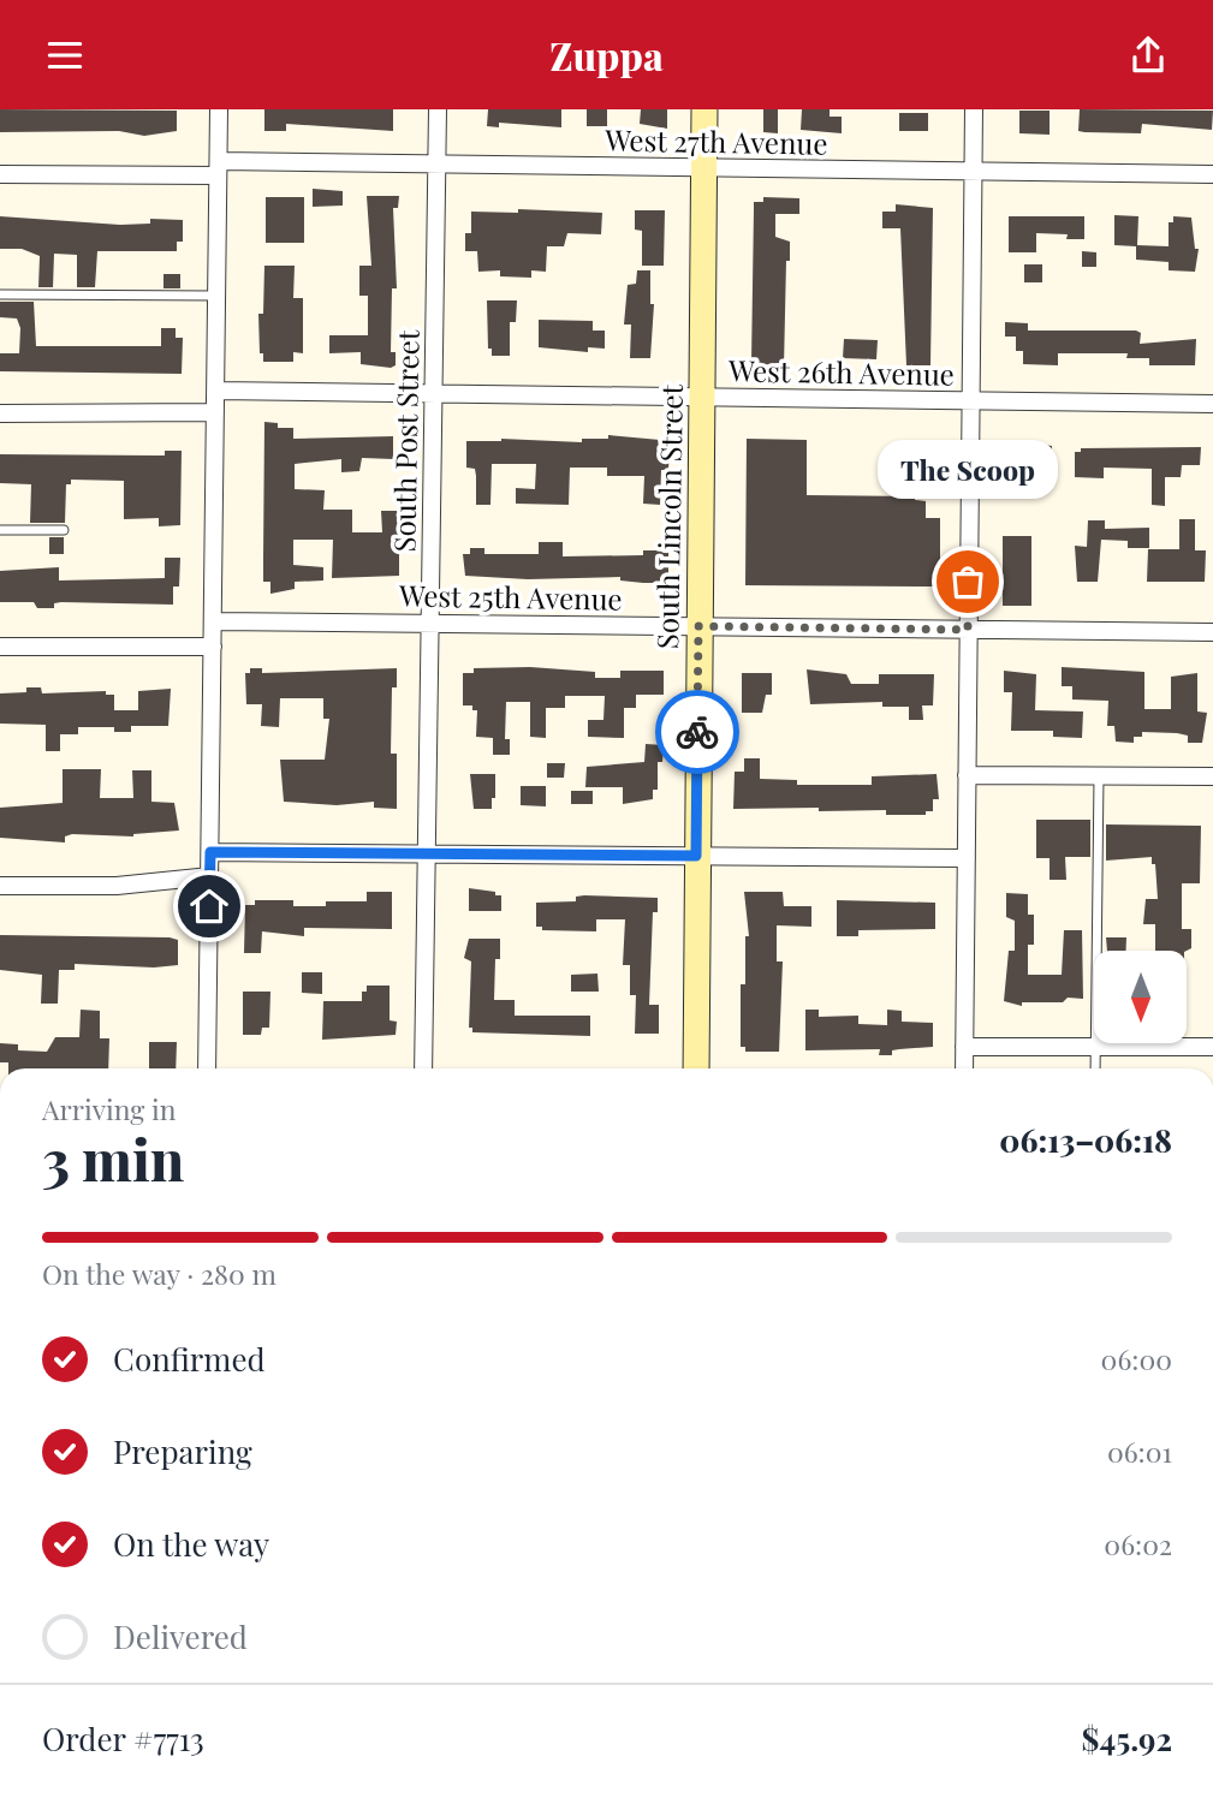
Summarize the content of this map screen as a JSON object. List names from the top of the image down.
{
  "streets": {
    "street": [
      "West 27th Avenue",
      "West 26th Avenue",
      "South Post Street",
      "South Lincoln Street",
      "West 25th Avenue"
    ]
  },
  "crossings": [
    ["West 27th Avenue", "South Post Street"],
    ["West 27th Avenue", "South Lincoln Street"],
    ["West 26th Avenue", "South Post Street"],
    ["West 26th Avenue", "South Lincoln Street"],
    ["South Post Street", "West 25th Avenue"],
    ["South Lincoln Street", "West 25th Avenue"]
  ],
  "places": ["The Scoop"],
  "north": "bottom",
  "page": {
    "header": "Zuppa",
    "bubble": "The Scoop",
    "heading": ["3 min", "Arriving in", "06:13–06:18"],
    "panel": ["Order #7713", "$45.92"],
    "bar": "On the way · 280 m",
    "list": [
      ["Confirmed", "06:00"],
      ["Preparing", "06:01"],
      ["On the way", "06:02"],
      "Delivered"
    ]
  }
}
